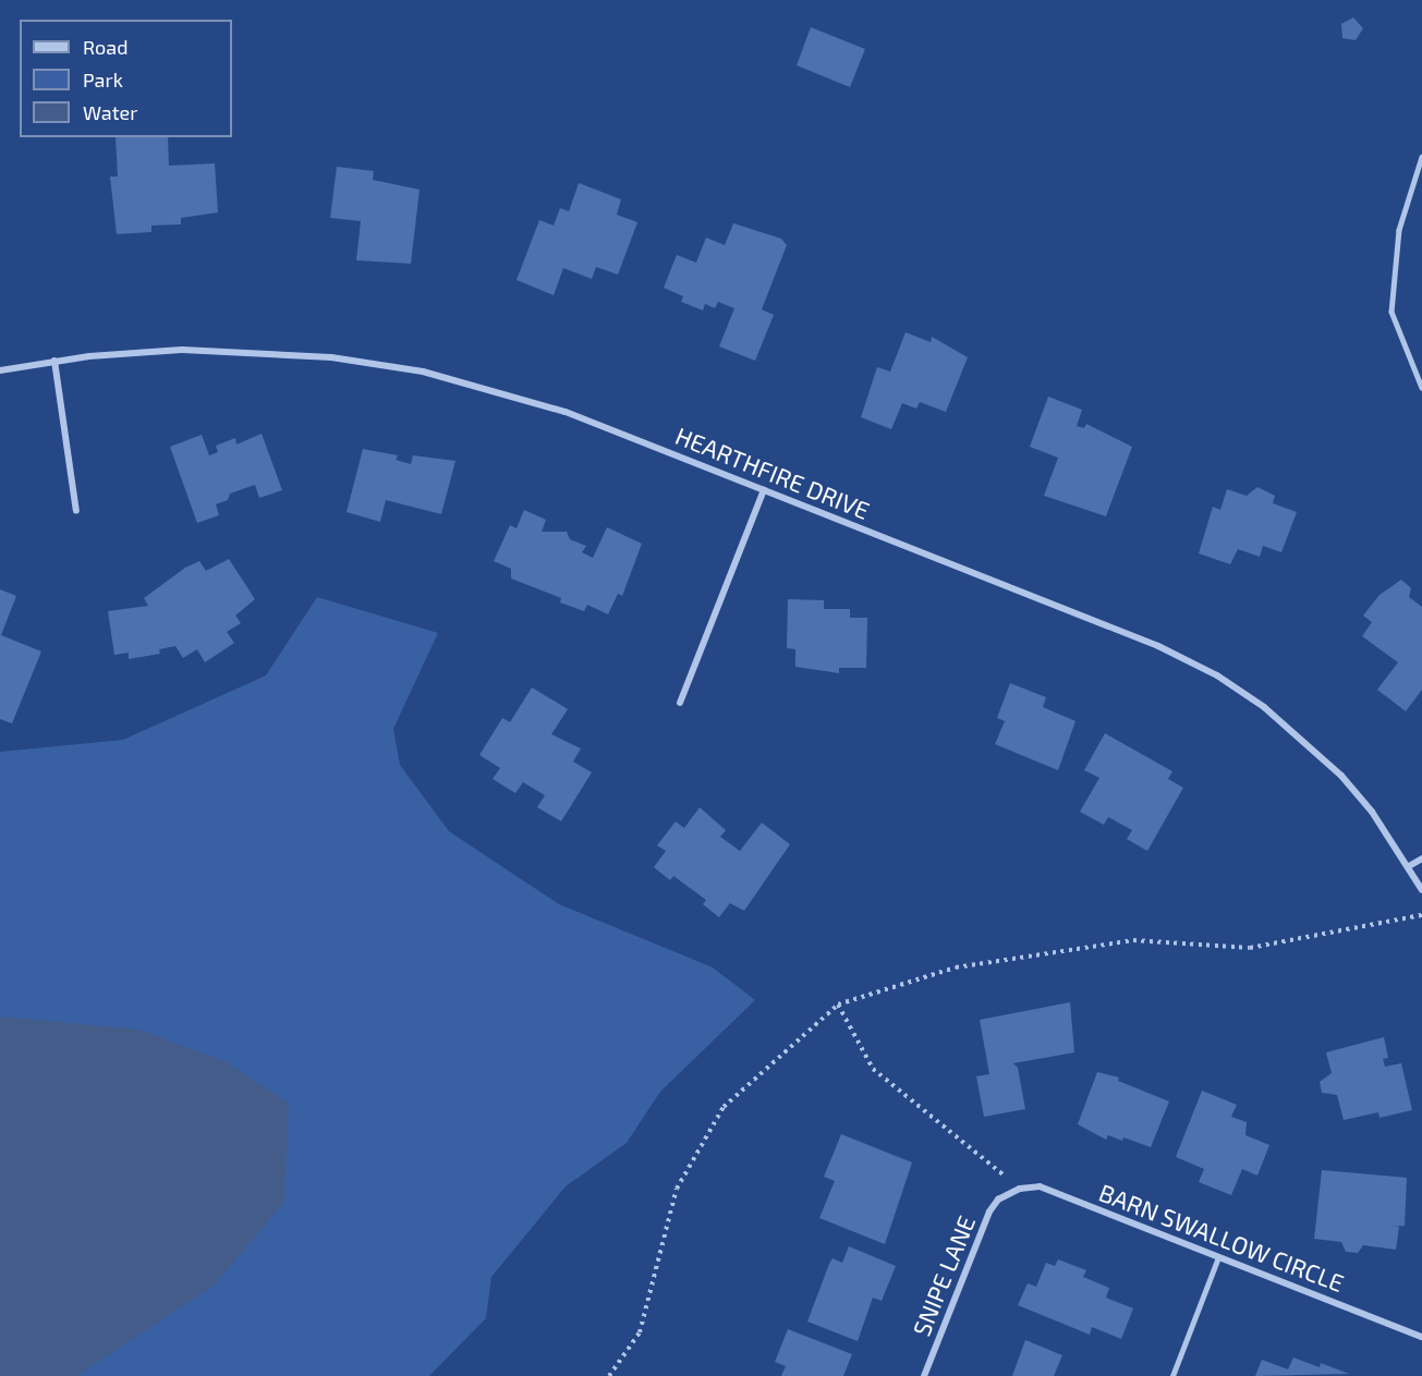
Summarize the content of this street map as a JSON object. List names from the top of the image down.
{
  "streets": {
    "street": ["HEARTHFIRE DRIVE", "BARN SWALLOW CIRCLE", "SNIPE LANE"]
  },
  "crossings": [
    ["BARN SWALLOW CIRCLE", "SNIPE LANE"]
  ],
  "legend": ["Road", "Park", "Water"]
}
